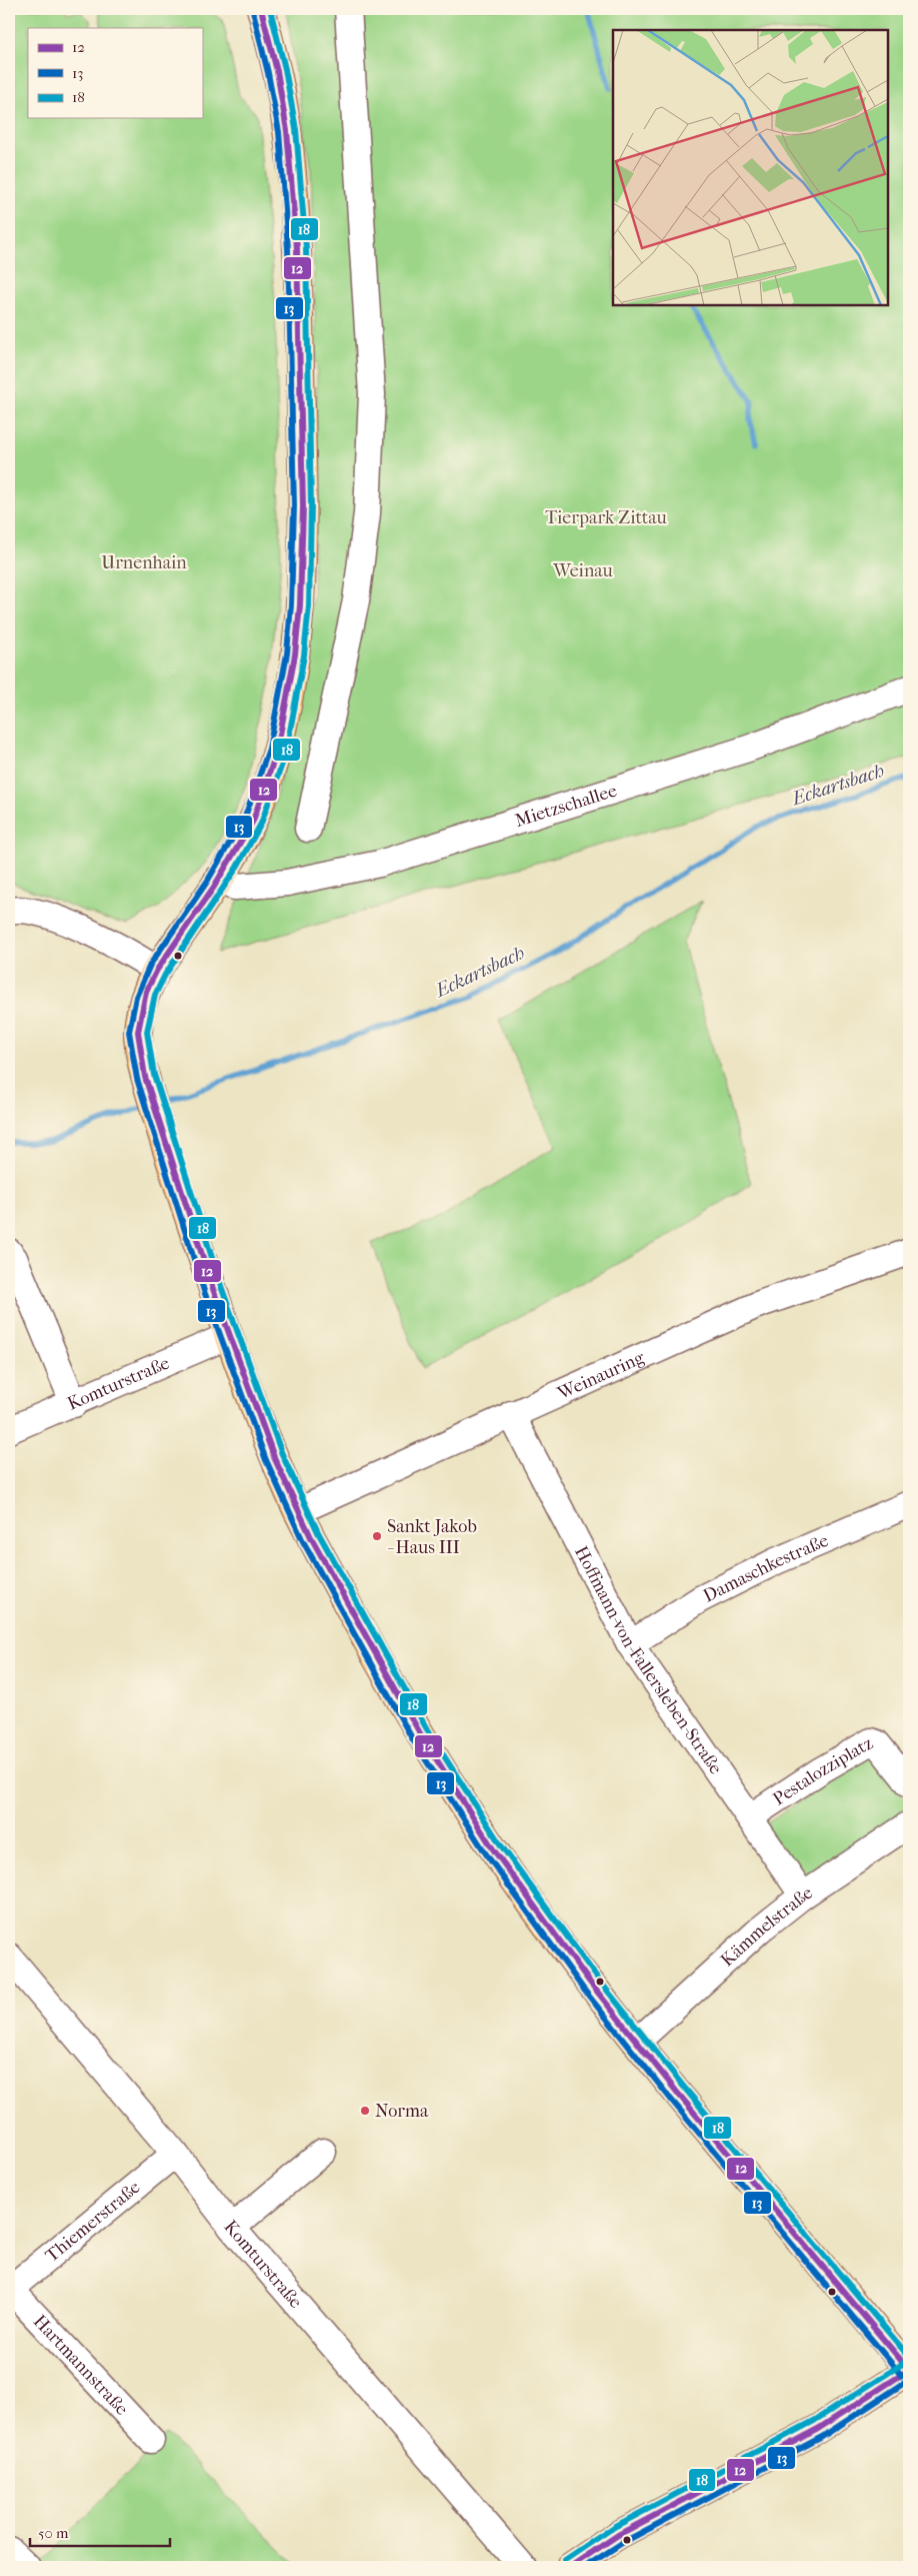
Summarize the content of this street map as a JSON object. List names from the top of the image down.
{
  "streets": {
    "street": [
      "Mietzschallee",
      "Weinauring",
      "Komturstraße",
      "Damaschkestraße",
      "Hoffmann-von-Fallersleben-Straße",
      "Pestalozziplatz",
      "Kämmelstraße",
      "Thiemerstraße",
      "Hartmannstraße"
    ]
  },
  "crossings": [
    ["Weinauring", "Hoffmann-von-Fallersleben-Straße"],
    ["Komturstraße", "Thiemerstraße"],
    ["Damaschkestraße", "Hoffmann-von-Fallersleben-Straße"],
    ["Hoffmann-von-Fallersleben-Straße", "Pestalozziplatz"],
    ["Hoffmann-von-Fallersleben-Straße", "Kämmelstraße"],
    ["Thiemerstraße", "Hartmannstraße"]
  ],
  "water": ["Eckartsbach"],
  "parks": ["Tierpark Zittau", "Urnenhain", "Weinau"],
  "places": ["Sankt Jakob - Haus III", "Norma"],
  "lines": ["transit line 12", "transit line 18", "transit line 13"],
  "legend": ["12", "13", "18"],
  "scale_bar": "50 m"
}
